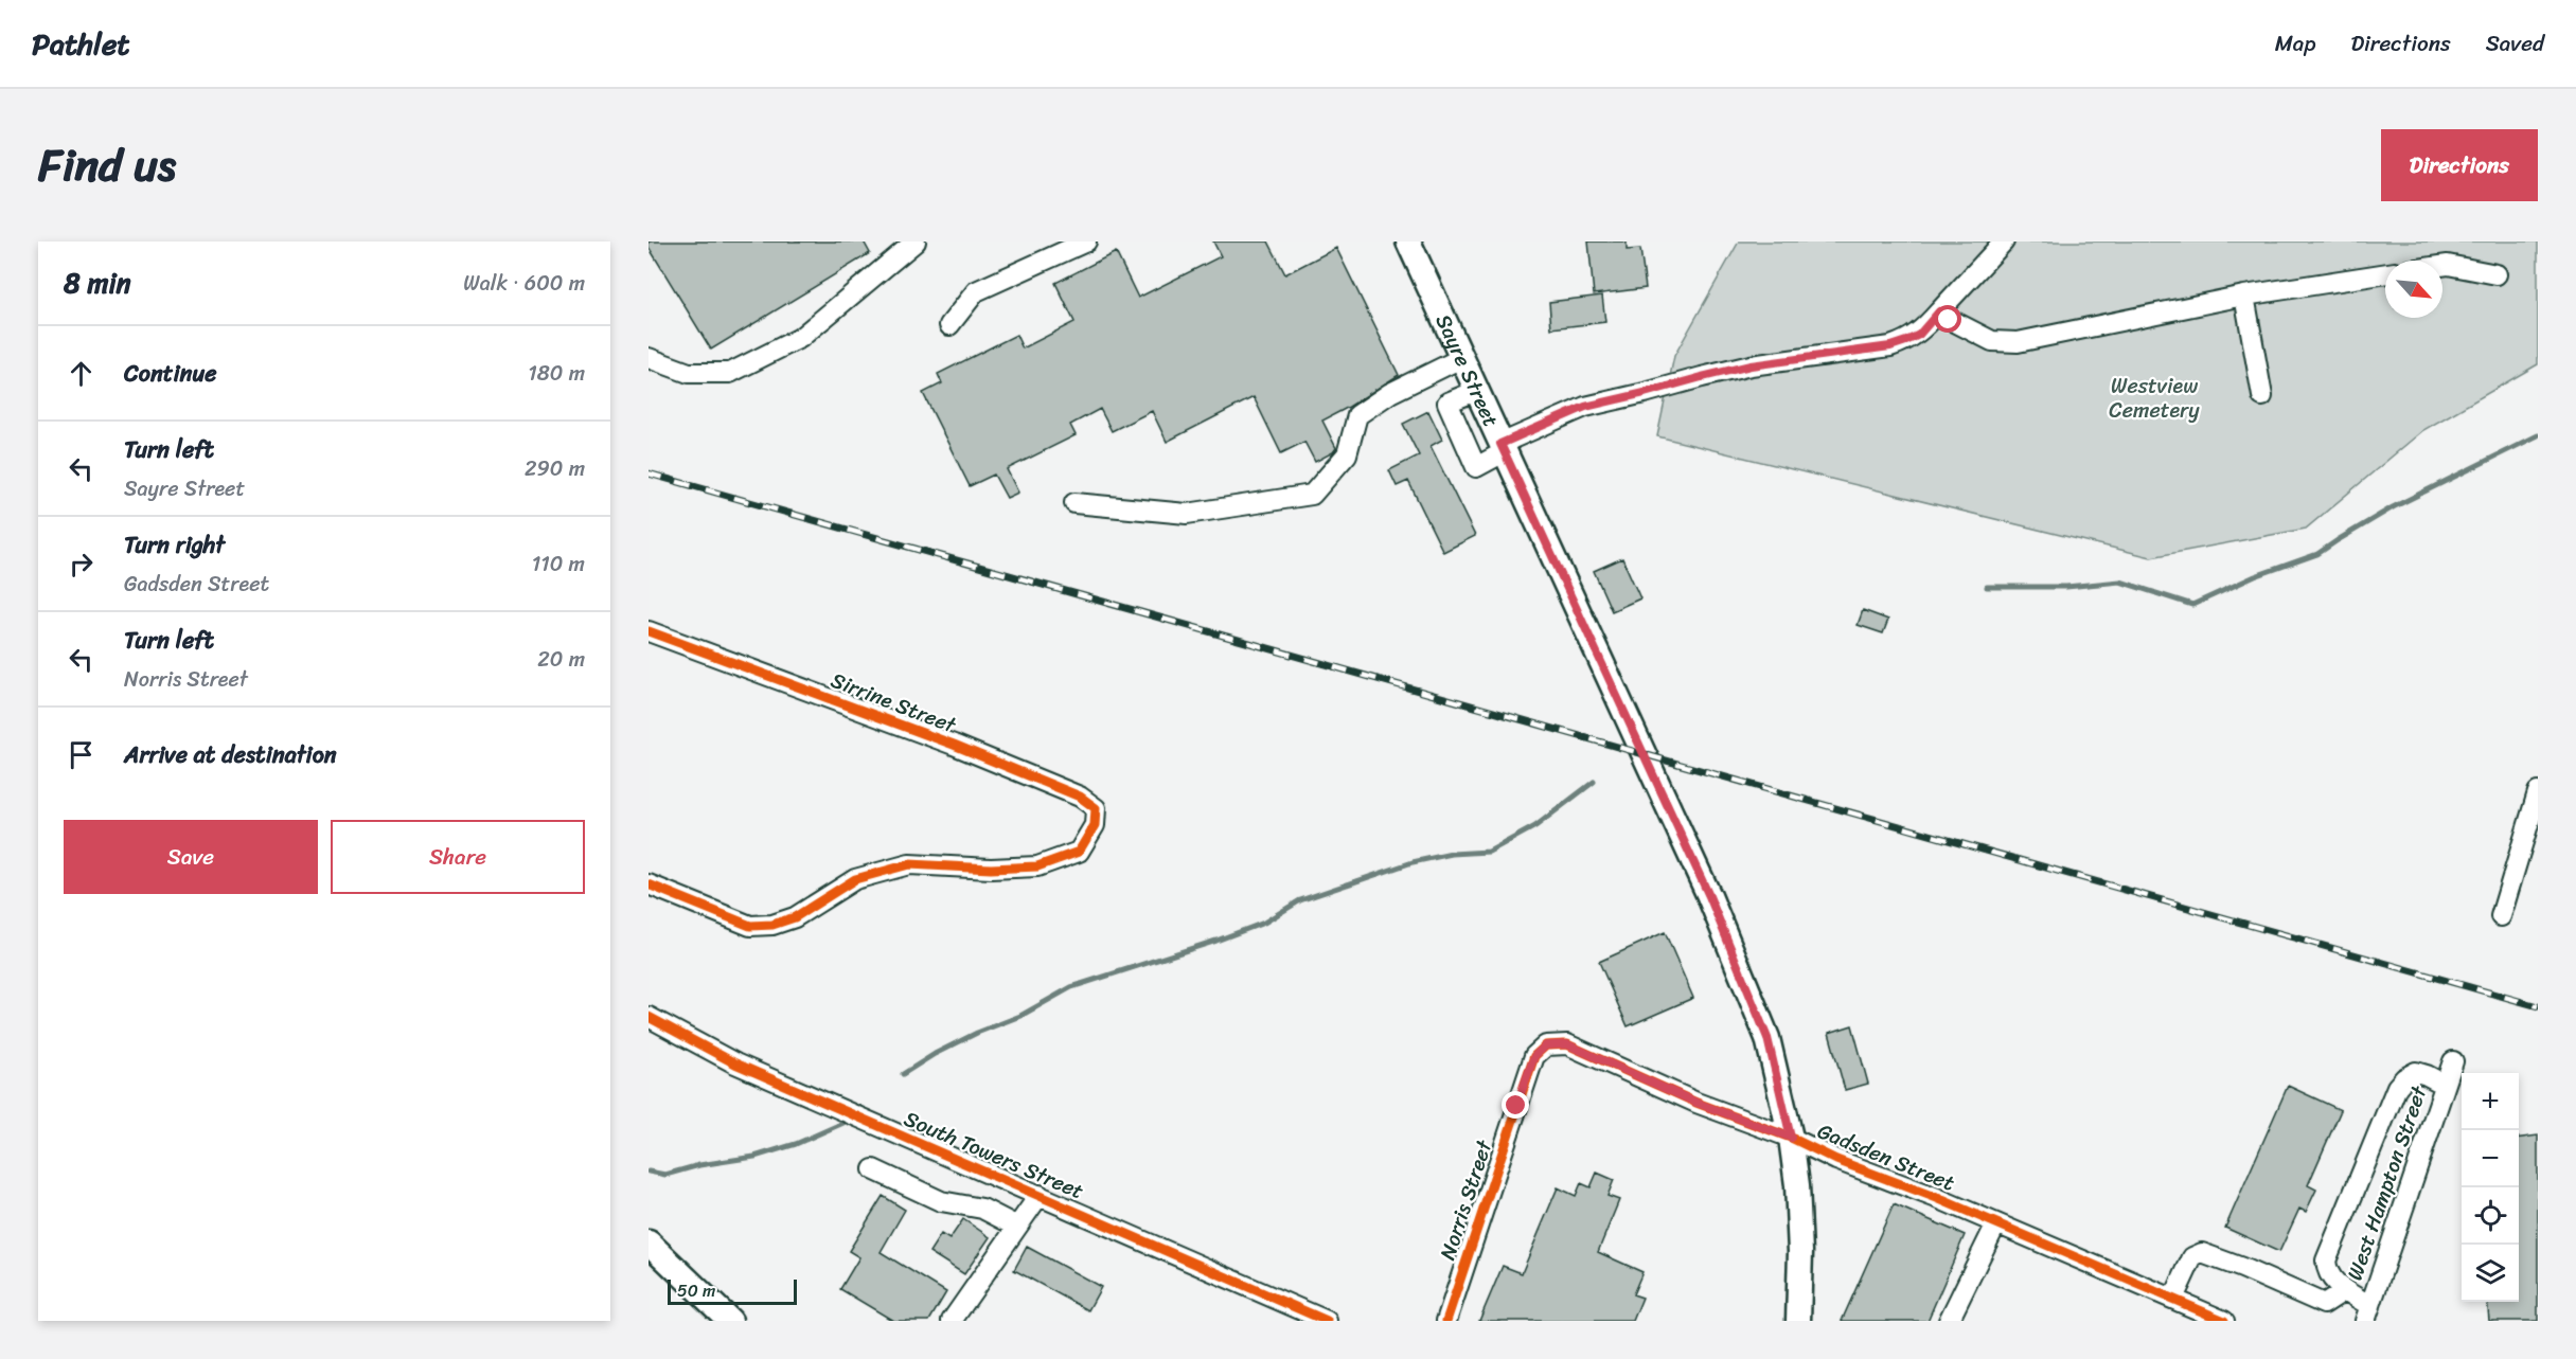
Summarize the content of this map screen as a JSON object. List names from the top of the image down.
{
  "streets": {
    "main road": ["Sayre Street"],
    "street": [
      "Sirrine Street",
      "South Towers Street",
      "Gadsden Street",
      "West Hampton Street",
      "Norris Street"
    ]
  },
  "crossings": [
    ["Sayre Street", "Gadsden Street"],
    ["Gadsden Street", "Norris Street"]
  ],
  "parks": ["Westview Cemetery"],
  "scale_bar": "50 m",
  "north": "bottom right",
  "page": {
    "header": "Pathlet",
    "nav": ["Map", "Directions", "Saved"],
    "title": "Find us",
    "buttons": [
      "Directions",
      ["Save", "Share"]
    ],
    "heading": ["8 min", "Walk · 600 m"],
    "list": [
      ["Continue", "180 m"],
      ["Turn left", "Sayre Street", "290 m"],
      ["Turn right", "Gadsden Street", "110 m"],
      ["Turn left", "Norris Street", "20 m"],
      "Arrive at destination"
    ],
    "map_buttons": ["+", "−"],
    "scale": "50 m"
  }
}
